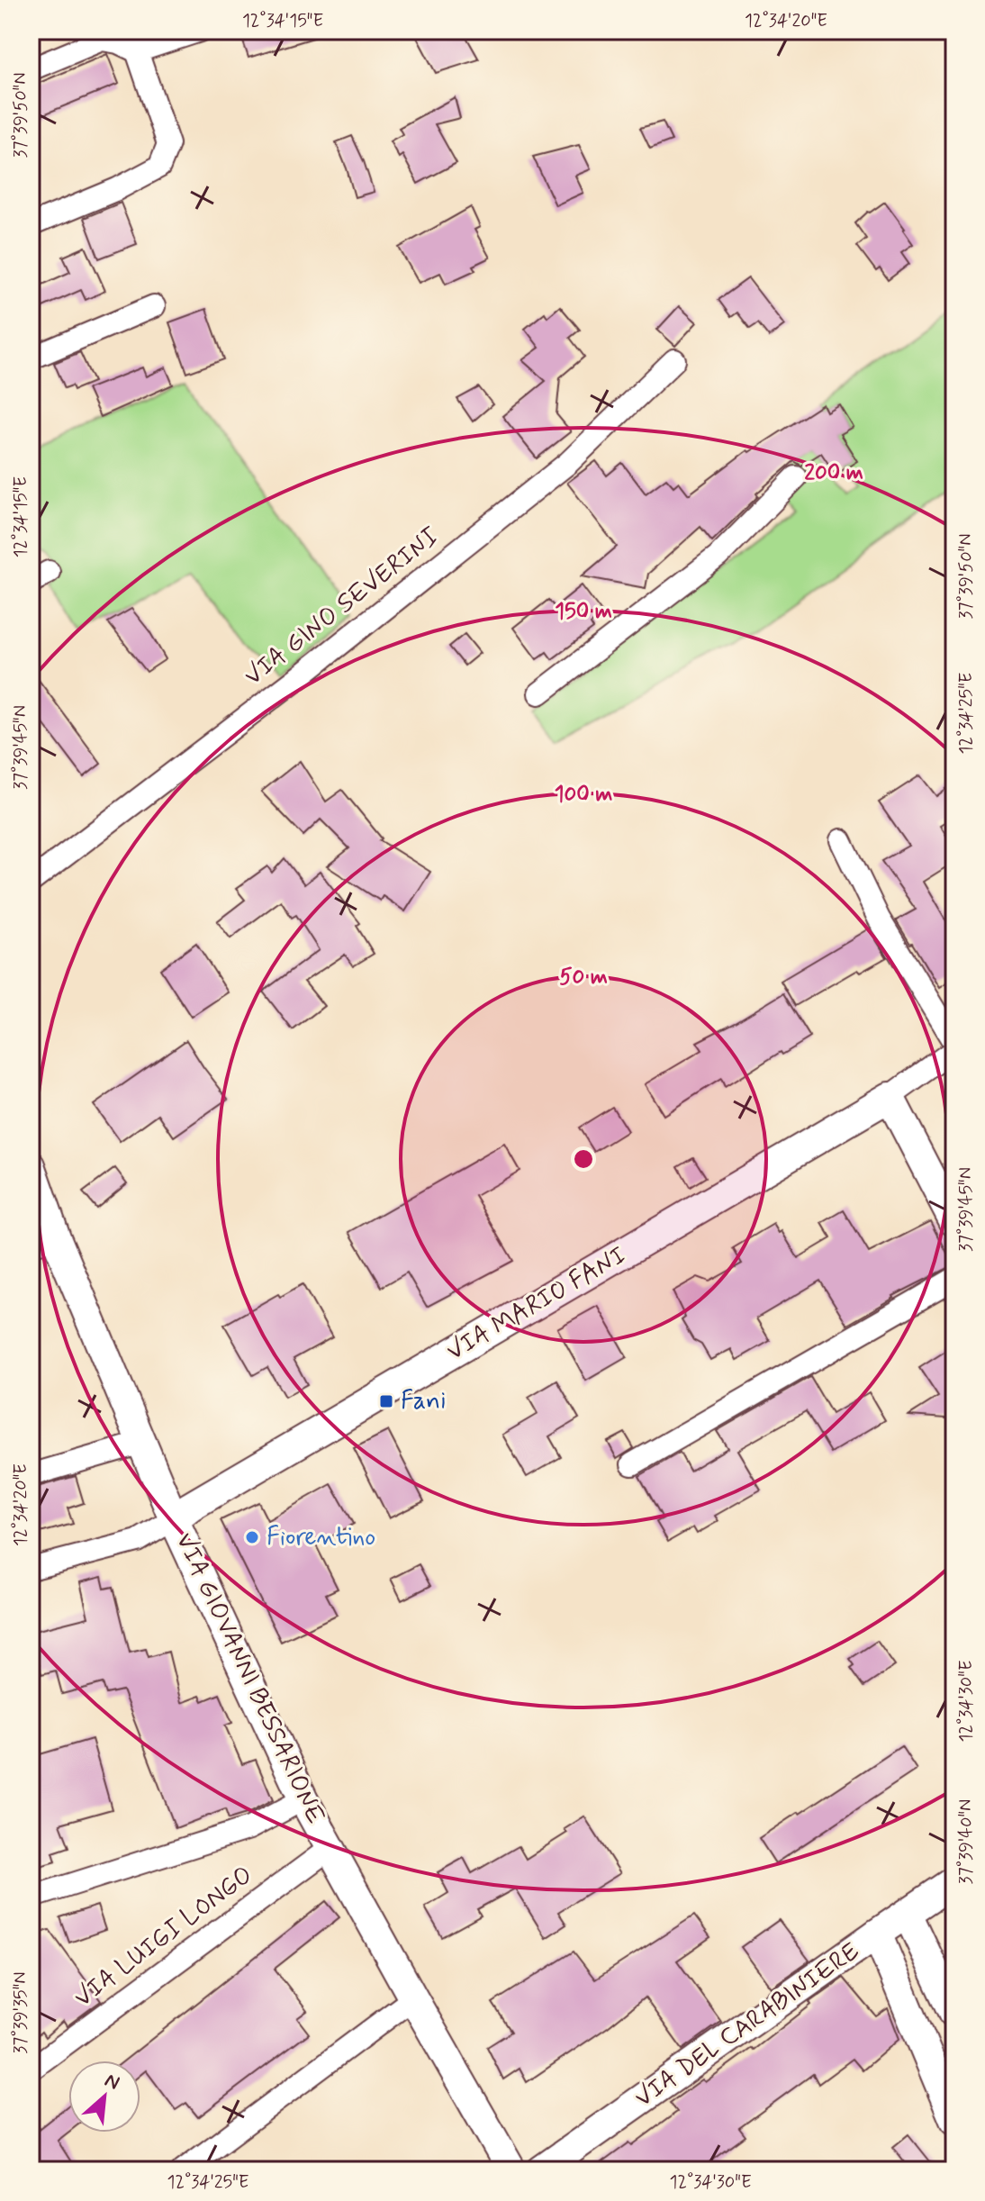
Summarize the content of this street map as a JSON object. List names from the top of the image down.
{
  "streets": {
    "street": [
      "VIA GINO SEVERINI",
      "VIA MARIO FANI",
      "VIA GIOVANNI BESSARIONE",
      "VIA LUIGI LONGO",
      "VIA DEL CARABINIERE"
    ]
  },
  "crossings": [
    ["VIA MARIO FANI", "VIA GIOVANNI BESSARIONE"],
    ["VIA GIOVANNI BESSARIONE", "VIA LUIGI LONGO"]
  ],
  "places": {
    "transit": ["Fani"],
    "other": ["Fiorentino"]
  },
  "north": "top right",
  "coordinates": [
    "12°34'15\"E",
    "12°34'20\"E",
    "37°39'50\"N",
    "12°34'25\"E",
    "37°39'45\"N",
    "12°34'30\"E",
    "37°39'40\"N",
    "37°39'35\"N"
  ],
  "rings": [
    "200 m",
    "150 m",
    "100 m",
    "50 m"
  ]
}
